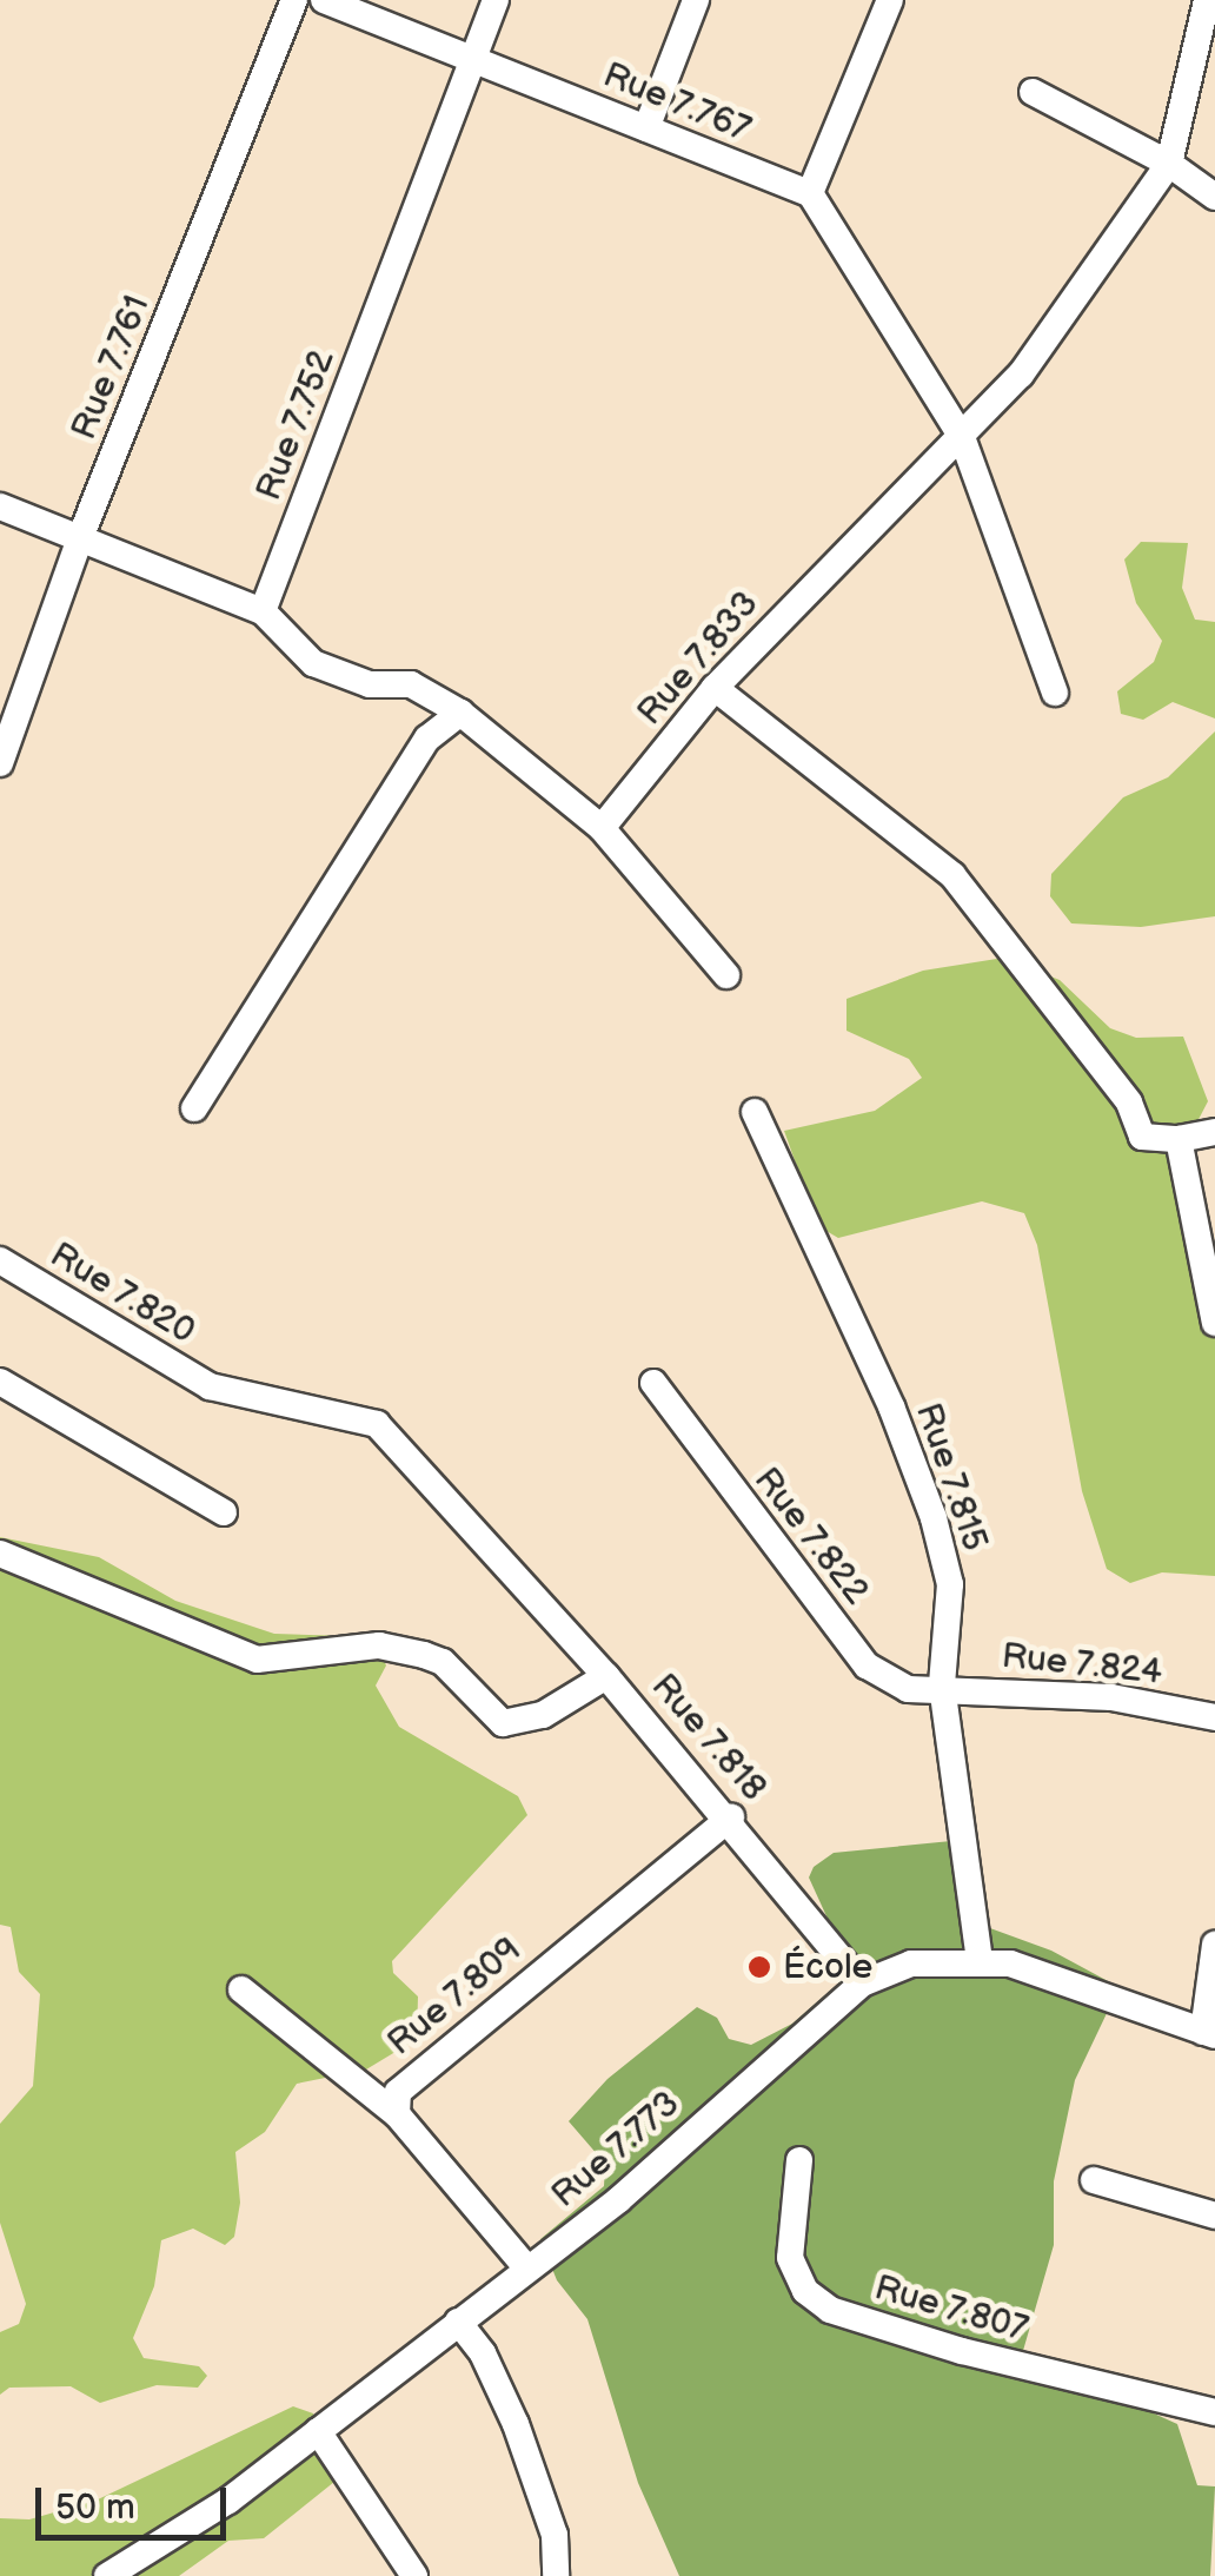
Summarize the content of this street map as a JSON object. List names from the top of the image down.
{
  "streets": {
    "street": [
      "Rue 7.767",
      "Rue 7.761",
      "Rue 7.752",
      "Rue 7.833",
      "Rue 7.820",
      "Rue 7.815",
      "Rue 7.822",
      "Rue 7.824",
      "Rue 7.818",
      "Rue 7.809",
      "Rue 7.773",
      "Rue 7.807"
    ]
  },
  "crossings": [
    ["Rue 7.767", "Rue 7.752"],
    ["Rue 7.820", "Rue 7.818"],
    ["Rue 7.815", "Rue 7.822"],
    ["Rue 7.815", "Rue 7.824"],
    ["Rue 7.815", "Rue 7.773"],
    ["Rue 7.822", "Rue 7.824"],
    ["Rue 7.818", "Rue 7.809"],
    ["Rue 7.818", "Rue 7.773"],
    ["Rue 7.809", "Rue 7.773"]
  ],
  "places": ["École"],
  "scale_bar": "50 m"
}
